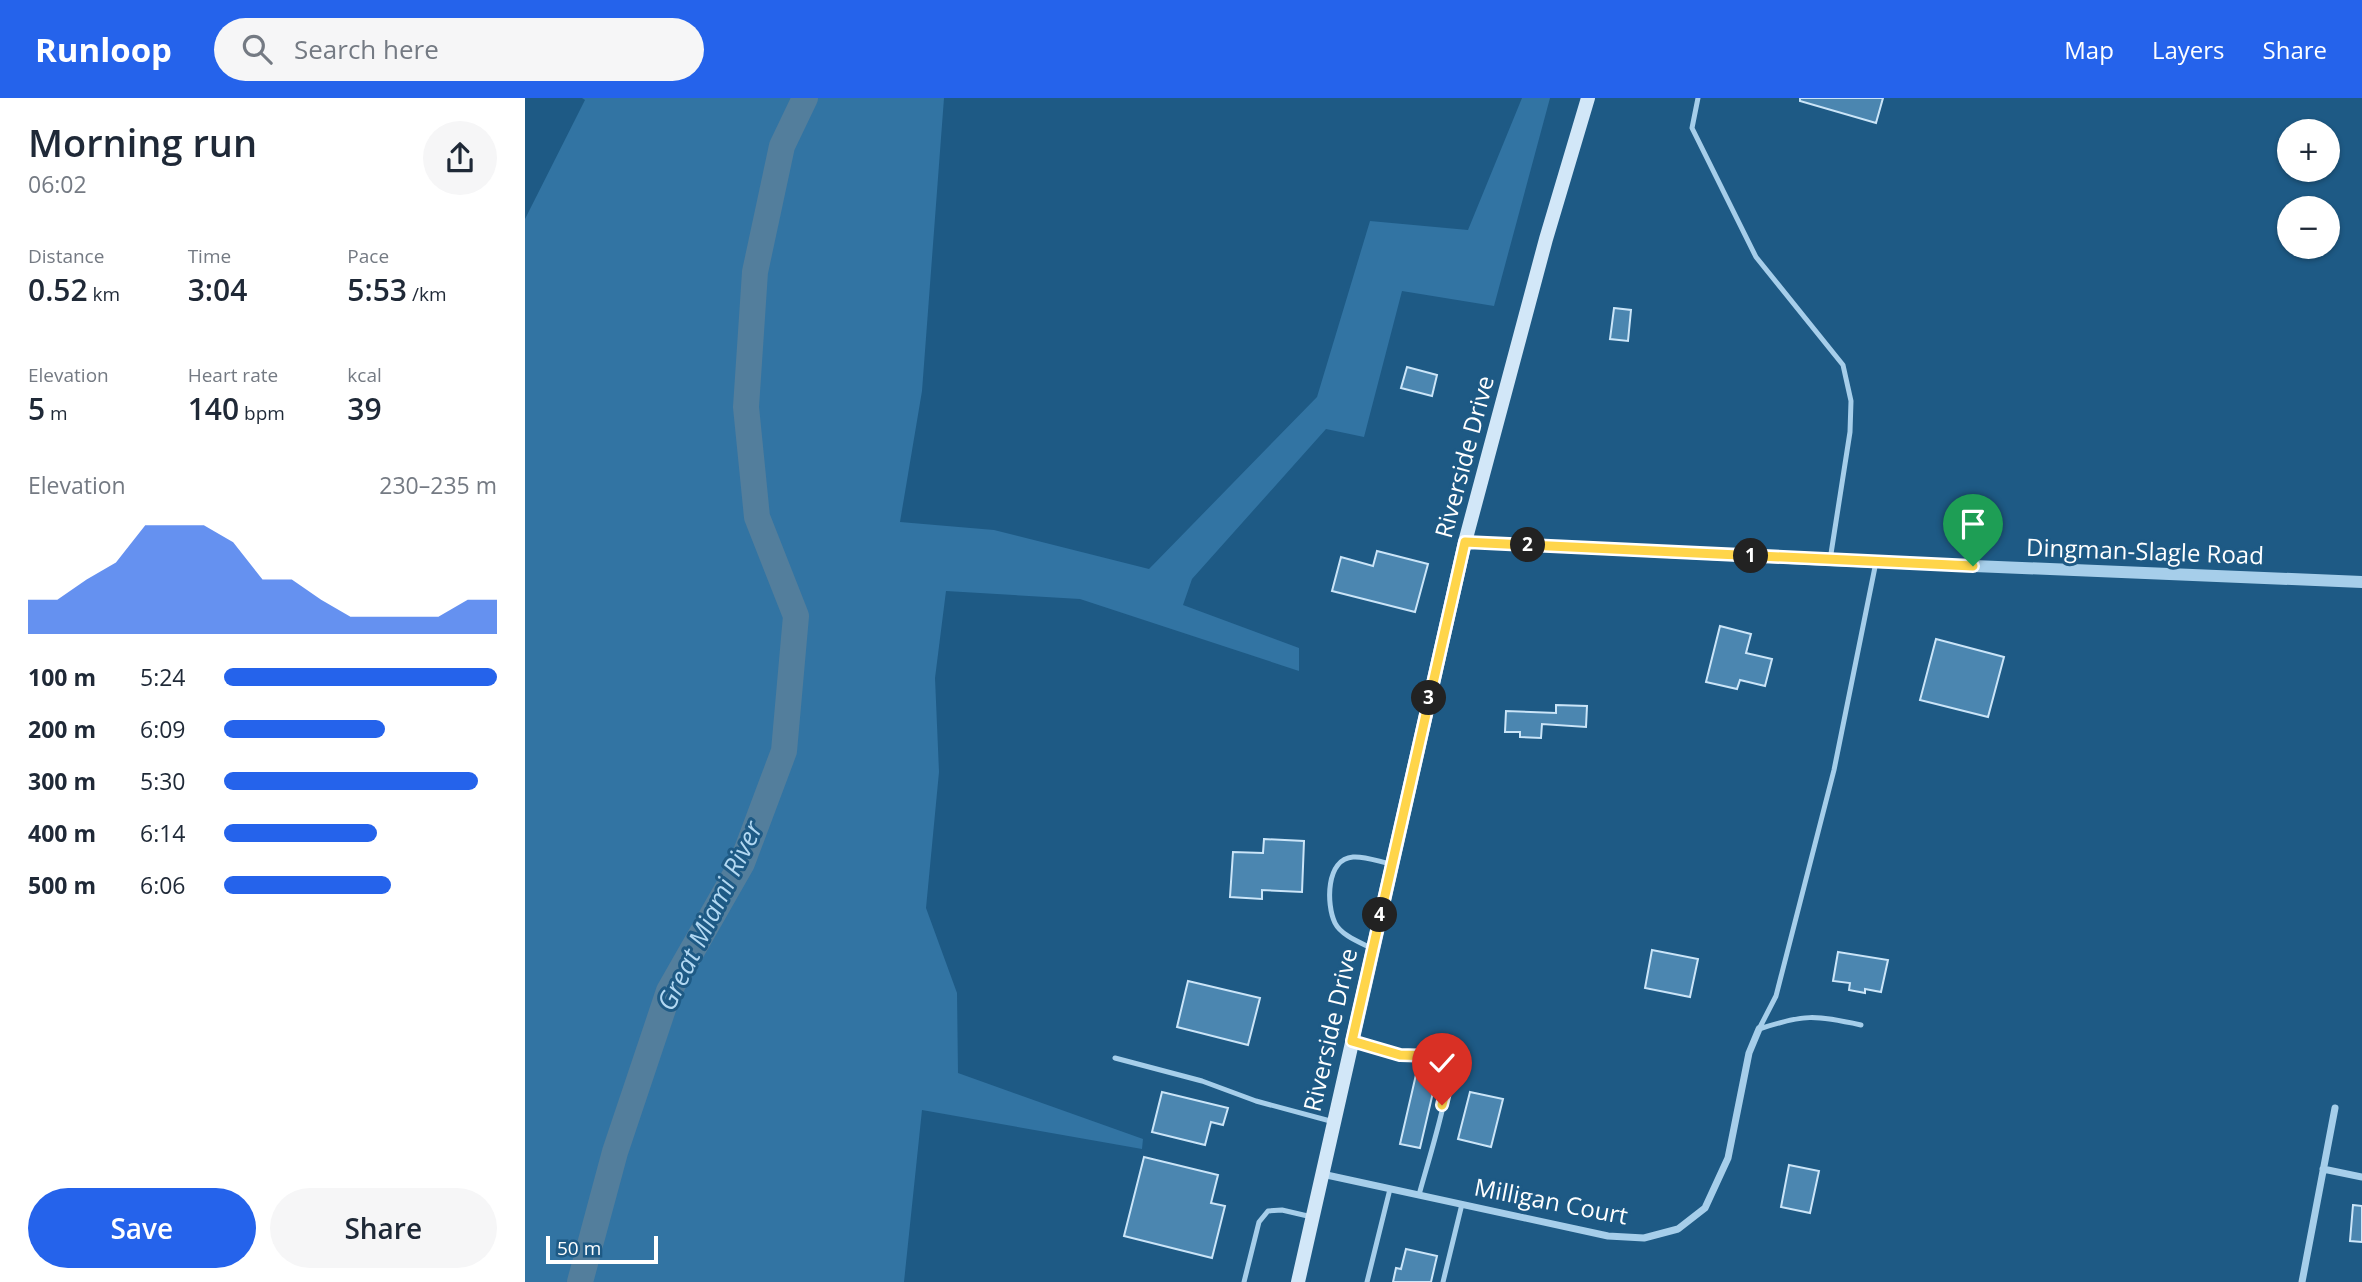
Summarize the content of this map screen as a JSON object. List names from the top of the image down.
{
  "streets": {
    "main road": ["Riverside Drive"],
    "street": ["Dingman-Slagle Road", "Milligan Court"]
  },
  "crossings": [
    ["Riverside Drive", "Dingman-Slagle Road"],
    ["Riverside Drive", "Milligan Court"]
  ],
  "water": ["Great Miami River"],
  "scale_bar": "50 m",
  "page": {
    "header": "Runloop",
    "search": "Search here",
    "nav": ["Map", "Layers", "Share"],
    "heading": ["Morning run", "06:02"],
    "map_buttons": ["+", "−"],
    "stats": [
      ["Distance", "0.52 km"],
      ["Time", "3:04"],
      ["Pace", "5:53 /km"],
      ["Elevation", "5 m"],
      ["Heart rate", "140 bpm"],
      ["kcal", "39"]
    ],
    "chart": ["Elevation", "230–235 m"],
    "pins": [
      "2",
      "1",
      "3",
      "4"
    ],
    "list": [
      {
        "name": "100 m",
        "note": "5:24"
      },
      {
        "name": "200 m",
        "note": "6:09"
      },
      {
        "name": "300 m",
        "note": "5:30"
      },
      {
        "name": "400 m",
        "note": "6:14"
      },
      {
        "name": "500 m",
        "note": "6:06"
      }
    ],
    "buttons": ["Save", "Share"],
    "scale": "50 m"
  }
}
